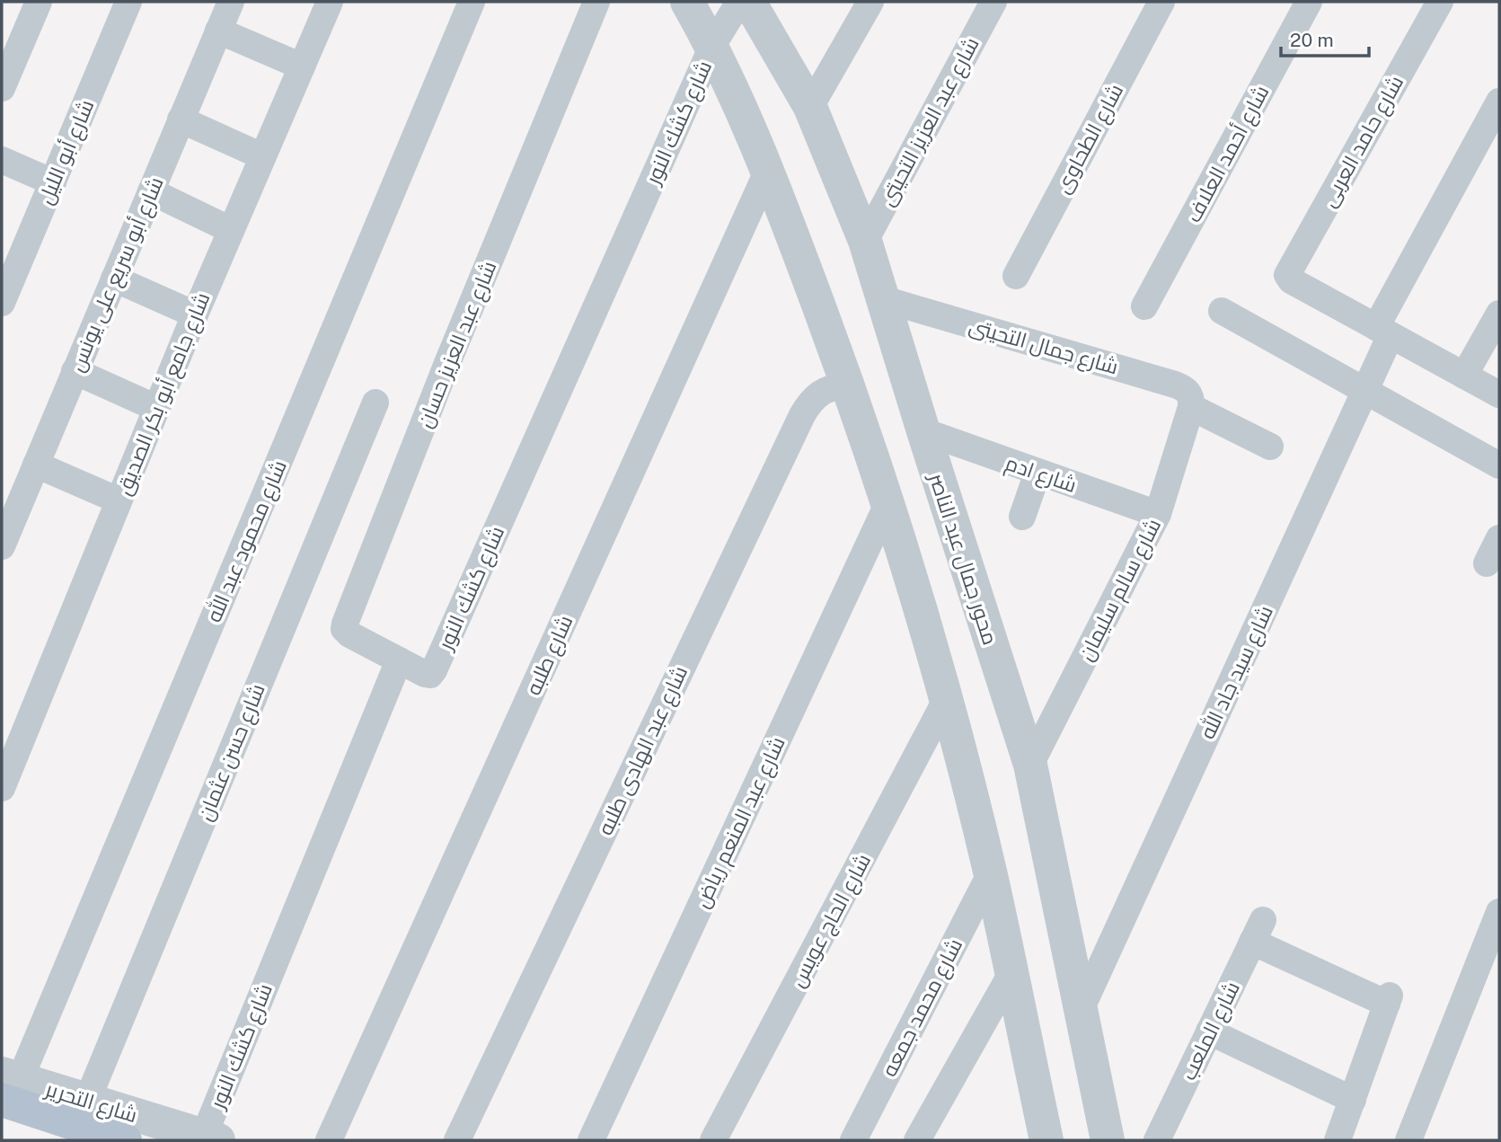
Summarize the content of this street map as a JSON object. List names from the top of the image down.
{
  "streets": {
    "street": [
      "شارع عبد العزيز التحيتى",
      "شارع كشك النور",
      "شارع الطحاوى",
      "شارع حامد العربى",
      "شارع أبو الليل",
      "شارع أحمد العلاف",
      "شارع أبو سريع على يونس",
      "شارع عبد العزيز حسان",
      "شارع جمال التحيتى",
      "شارع جامع أبو بكر الصديق",
      "شارع ادم",
      "شارع محمود عبد الله",
      "محور جمال عبد الناصر",
      "شارع سالم سليمان",
      "شارع طلبه",
      "شارع سيد جاد الله",
      "شارع عبد الهادى طلبه",
      "شارع حسن عثمان",
      "شارع عبد المنعم رياض",
      "شارع الحاج عويس",
      "شارع محمد جمعه",
      "شارع الملعب",
      "شارع التحرير"
    ]
  },
  "crossings": [
    ["شارع عبد العزيز التحيتى", "محور جمال عبد الناصر"],
    ["شارع كشك النور", "شارع عبد العزيز حسان"],
    ["شارع كشك النور", "محور جمال عبد الناصر"],
    ["شارع كشك النور", "شارع التحرير"],
    ["شارع حامد العربى", "شارع سيد جاد الله"],
    ["شارع جمال التحيتى", "محور جمال عبد الناصر"],
    ["شارع جمال التحيتى", "شارع سالم سليمان"],
    ["شارع ادم", "محور جمال عبد الناصر"],
    ["شارع ادم", "شارع سالم سليمان"],
    ["شارع محمود عبد الله", "شارع التحرير"],
    ["محور جمال عبد الناصر", "شارع سالم سليمان"],
    ["محور جمال عبد الناصر", "شارع سيد جاد الله"],
    ["شارع حسن عثمان", "شارع التحرير"]
  ],
  "scale_bar": "20 m"
}
